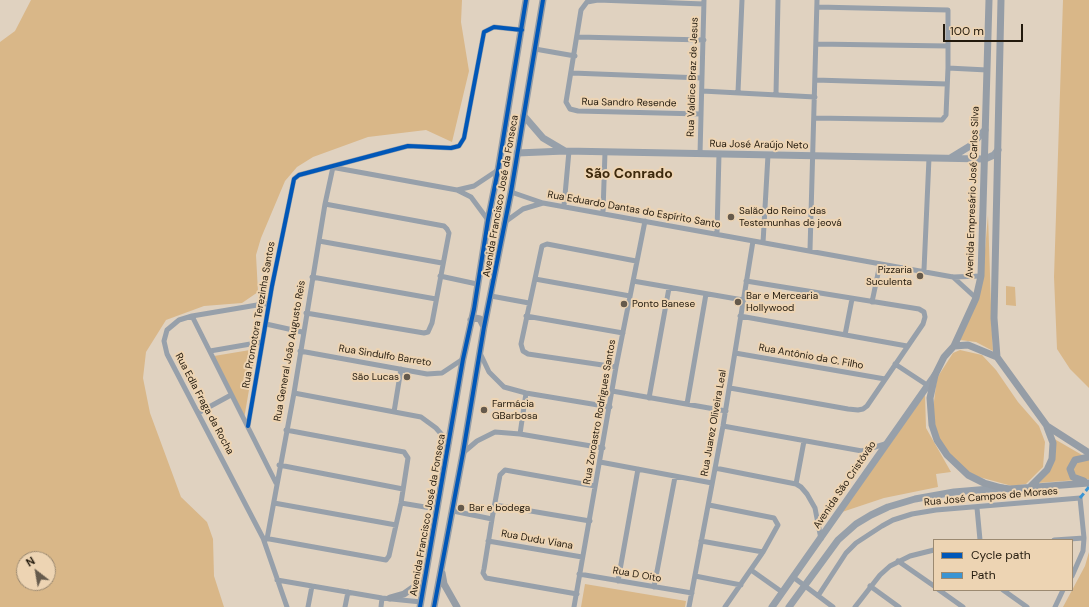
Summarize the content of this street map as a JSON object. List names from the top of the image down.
{
  "streets": {
    "main road": ["Avenida Empresário José Carlos Silva", "Avenida Francisco José da Fonseca"],
    "street": [
      "Rua Valdice Braz de Jesus",
      "Rua Sandro Resende",
      "Rua José Araújo Neto",
      "Rua Eduardo Dantas do Espírito Santo",
      "Rua Promotora Terezinha Santos",
      "Rua General João Augusto Reis",
      "Rua Sindulfo Barreto",
      "Rua Antônio da C. Filho",
      "Rua Edla Fraga da Rocha",
      "Rua Zoroastro Rodrigues Santos",
      "Rua Juarez Oliveira Leal",
      "Avenida São Cristóvão",
      "Rua José Campos de Moraes",
      "Rua Dudu Viana",
      "Rua D Oito"
    ]
  },
  "crossings": [
    ["Rua Valdice Braz de Jesus", "Rua Sandro Resende"],
    ["Rua Valdice Braz de Jesus", "Rua José Araújo Neto"],
    ["Rua José Araújo Neto", "Avenida Empresário José Carlos Silva"],
    ["Rua José Araújo Neto", "Avenida Francisco José da Fonseca"],
    ["Avenida Empresário José Carlos Silva", "Rua Eduardo Dantas do Espírito Santo"],
    ["Avenida Empresário José Carlos Silva", "Avenida São Cristóvão"],
    ["Avenida Francisco José da Fonseca", "Rua Eduardo Dantas do Espírito Santo"],
    ["Avenida Francisco José da Fonseca", "Rua Sindulfo Barreto"],
    ["Rua Eduardo Dantas do Espírito Santo", "Rua Zoroastro Rodrigues Santos"],
    ["Rua Eduardo Dantas do Espírito Santo", "Rua Juarez Oliveira Leal"],
    ["Rua Promotora Terezinha Santos", "Rua General João Augusto Reis"],
    ["Rua Promotora Terezinha Santos", "Rua Edla Fraga da Rocha"],
    ["Rua General João Augusto Reis", "Rua Sindulfo Barreto"],
    ["Rua General João Augusto Reis", "Rua Edla Fraga da Rocha"],
    ["Rua Antônio da C. Filho", "Rua Juarez Oliveira Leal"],
    ["Rua Zoroastro Rodrigues Santos", "Rua Dudu Viana"],
    ["Rua Zoroastro Rodrigues Santos", "Rua D Oito"],
    ["Rua Juarez Oliveira Leal", "Rua D Oito"]
  ],
  "districts": ["São Conrado"],
  "places": [
    "Salão do Reino das Testemunhas de jeová",
    "Pizzaria Suculenta",
    "Bar e Mercearia Hollywood",
    "Ponto Banese",
    "São Lucas",
    "Farmácia GBarbosa",
    "Bar e bodega"
  ],
  "legend": ["Cycle path", "Path"],
  "scale_bar": "100 m",
  "north": "top left"
}
